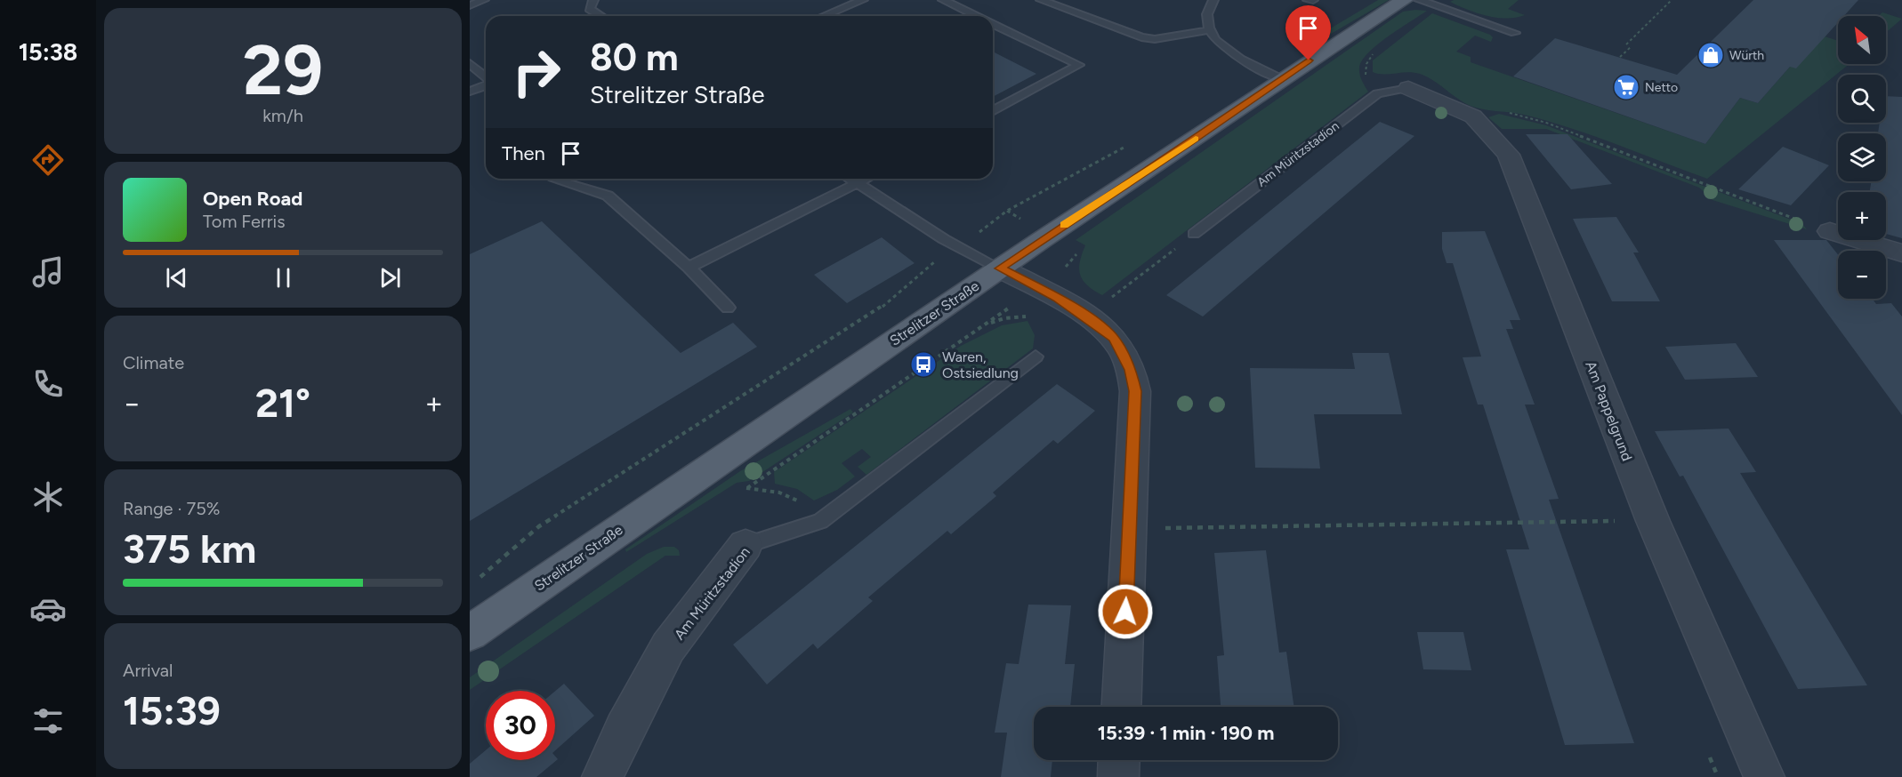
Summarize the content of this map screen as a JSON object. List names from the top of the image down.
{
  "streets": {
    "main road": ["Strelitzer Straße"],
    "street": ["Am Müritzstadion", "Am Pappelgrund"]
  },
  "crossings": [
    ["Am Müritzstadion", "Am Pappelgrund"]
  ],
  "places": {
    "shop": ["Würth"],
    "supermarket": ["Netto"],
    "bus stop": ["Waren, Ostsiedlung"]
  },
  "north": "top left",
  "page": {
    "tabs": "15:38",
    "tile": [
      ["29", "km/h"],
      "Climate",
      ["Range · 75%", "375 km"],
      ["Arrival", "15:39"]
    ],
    "map_buttons": ["+", "−"],
    "turn": ["80 m", "Strelitzer Straße"],
    "then": "Then",
    "song": ["Open Road", "Tom Ferris"],
    "heat": ["−", "21°", "+"],
    "limit": "30",
    "trip": "15:39 · 1 min · 190 m"
  }
}
